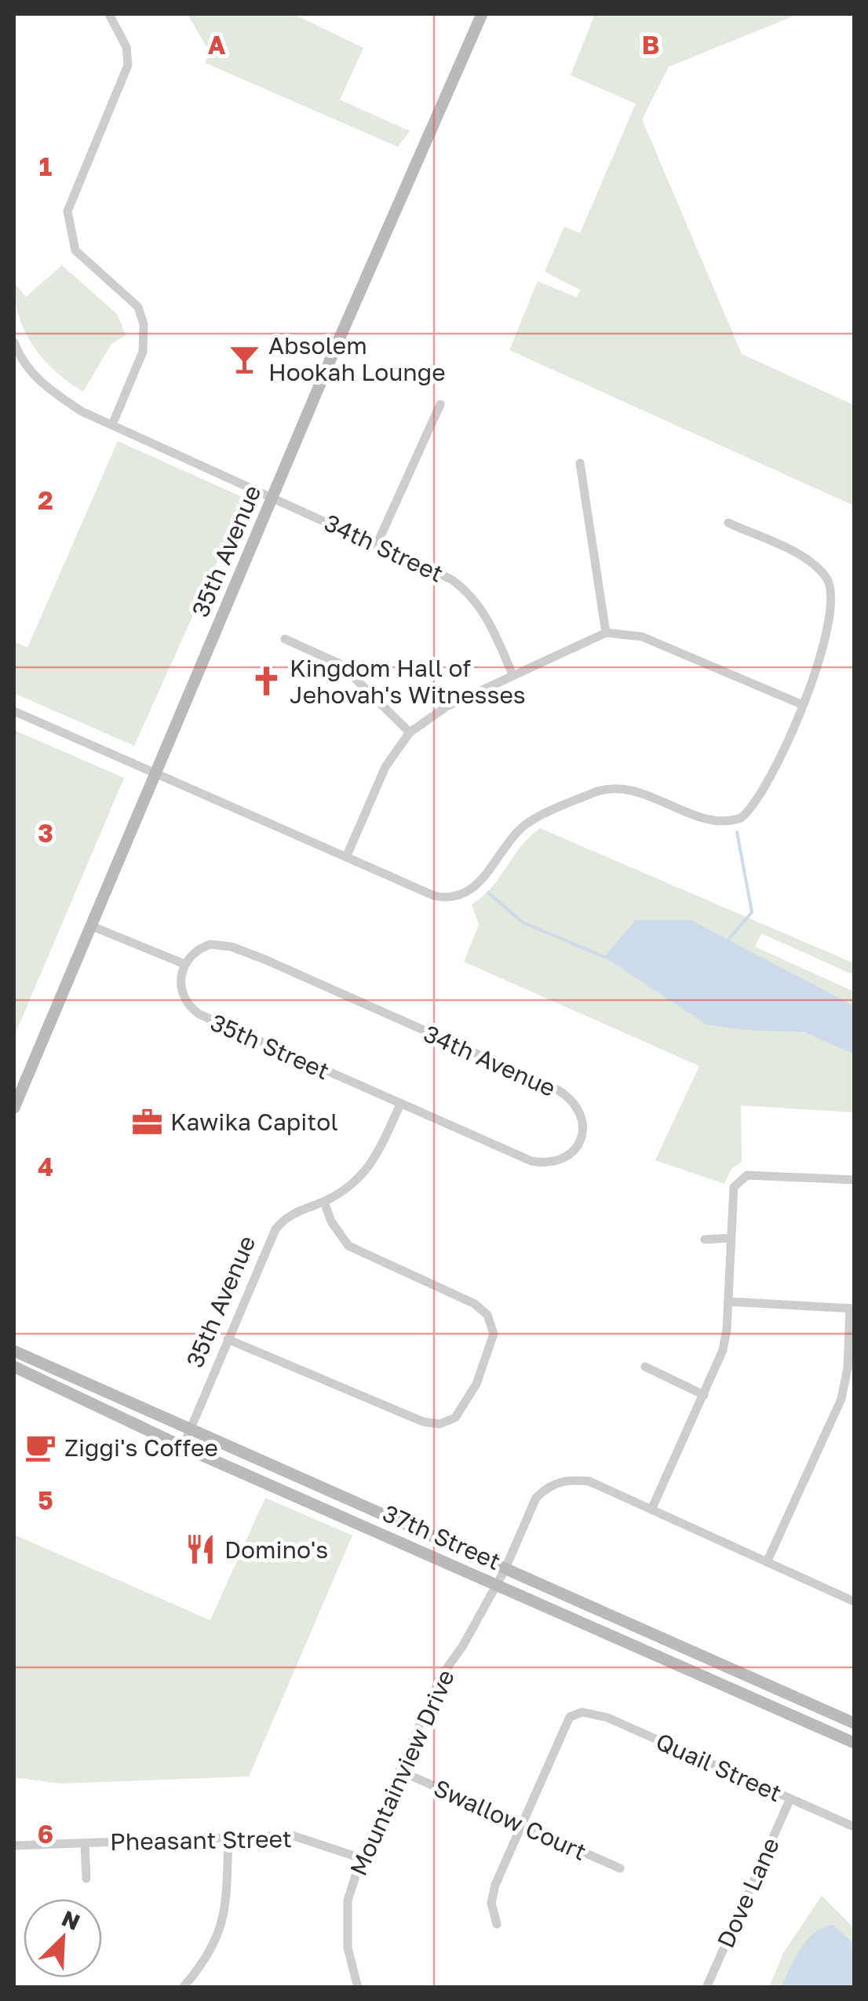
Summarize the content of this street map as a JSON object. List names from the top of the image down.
{
  "streets": {
    "main road": ["35th Avenue", "37th Street"],
    "street": [
      "34th Street",
      "35th Street",
      "34th Avenue",
      "Quail Street",
      "Mountainview Drive",
      "Swallow Court",
      "Pheasant Street",
      "Dove Lane"
    ]
  },
  "crossings": [
    ["34th Street", "35th Avenue"],
    ["35th Avenue", "35th Street"],
    ["35th Avenue", "34th Avenue"],
    ["35th Avenue", "37th Street"],
    ["35th Street", "34th Avenue"],
    ["37th Street", "Mountainview Drive"],
    ["Quail Street", "Swallow Court"],
    ["Quail Street", "Dove Lane"],
    ["Mountainview Drive", "Swallow Court"],
    ["Mountainview Drive", "Pheasant Street"]
  ],
  "places": {
    "bar": ["Absolem Hookah Lounge"],
    "church": ["Kingdom Hall of Jehovah's Witnesses"],
    "office": ["Kawika Capitol"],
    "cafe": ["Ziggi's Coffee"],
    "restaurant": ["Domino's"]
  },
  "north": "top right",
  "grid": {
    "columns": ["A", "B"],
    "rows": [
      "1",
      "2",
      "3",
      "4",
      "5",
      "6"
    ]
  }
}
